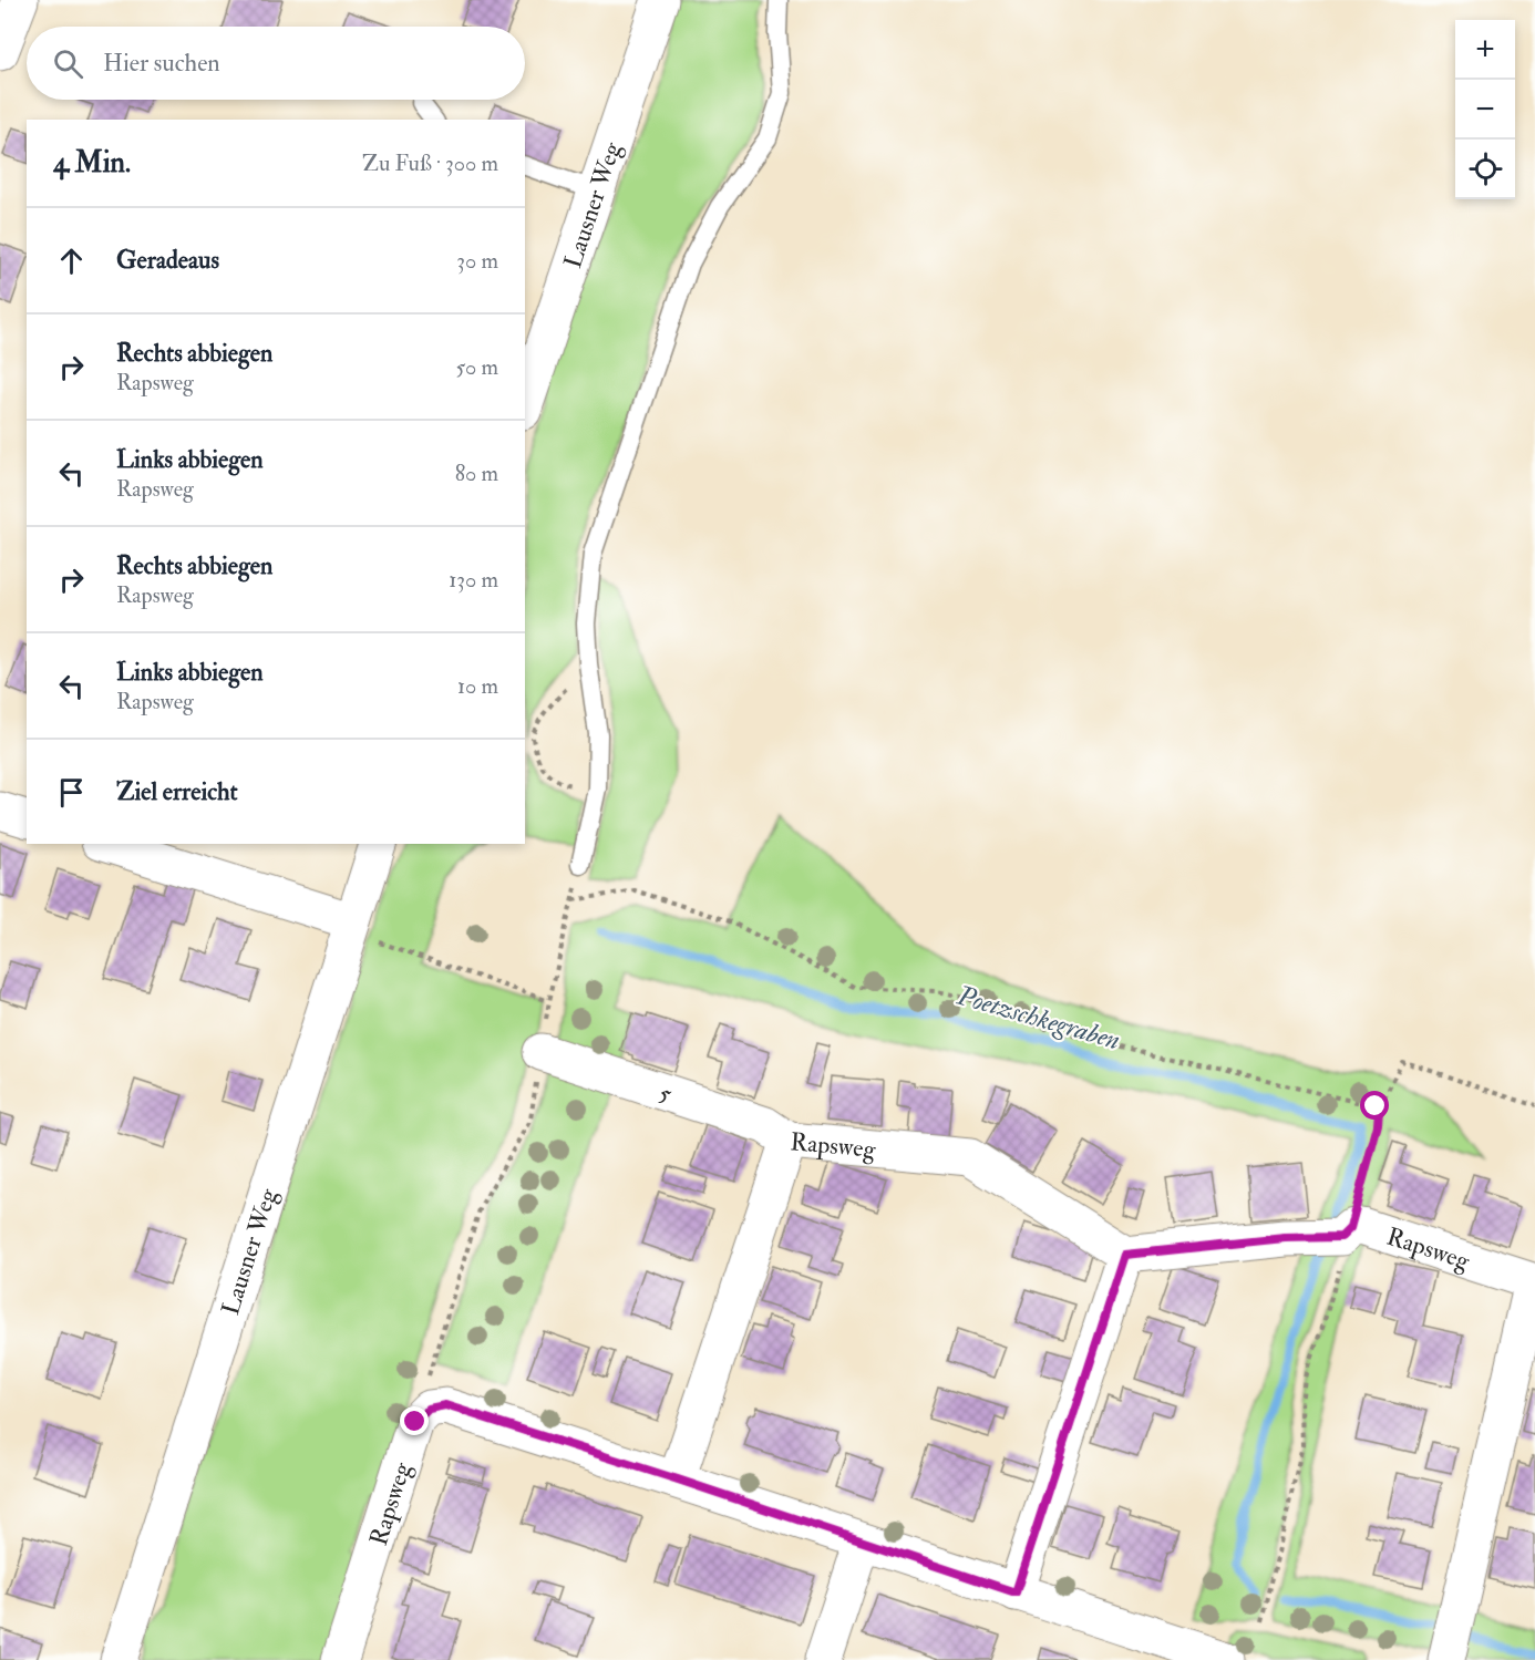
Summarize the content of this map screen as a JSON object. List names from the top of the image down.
{
  "streets": {
    "street": ["Lausner Weg", "5", "Rapsweg"]
  },
  "crossings": [
    ["5", "Rapsweg"]
  ],
  "water": ["Poetzschkegraben"],
  "page": {
    "map_buttons": ["+", "−"],
    "search": "Hier suchen",
    "heading": ["4 Min.", "Zu Fuß · 300 m"],
    "list": [
      ["Geradeaus", "30 m"],
      ["Rechts abbiegen", "Rapsweg", "50 m"],
      ["Links abbiegen", "Rapsweg", "80 m"],
      ["Rechts abbiegen", "Rapsweg", "130 m"],
      ["Links abbiegen", "Rapsweg", "10 m"],
      "Ziel erreicht"
    ]
  }
}
